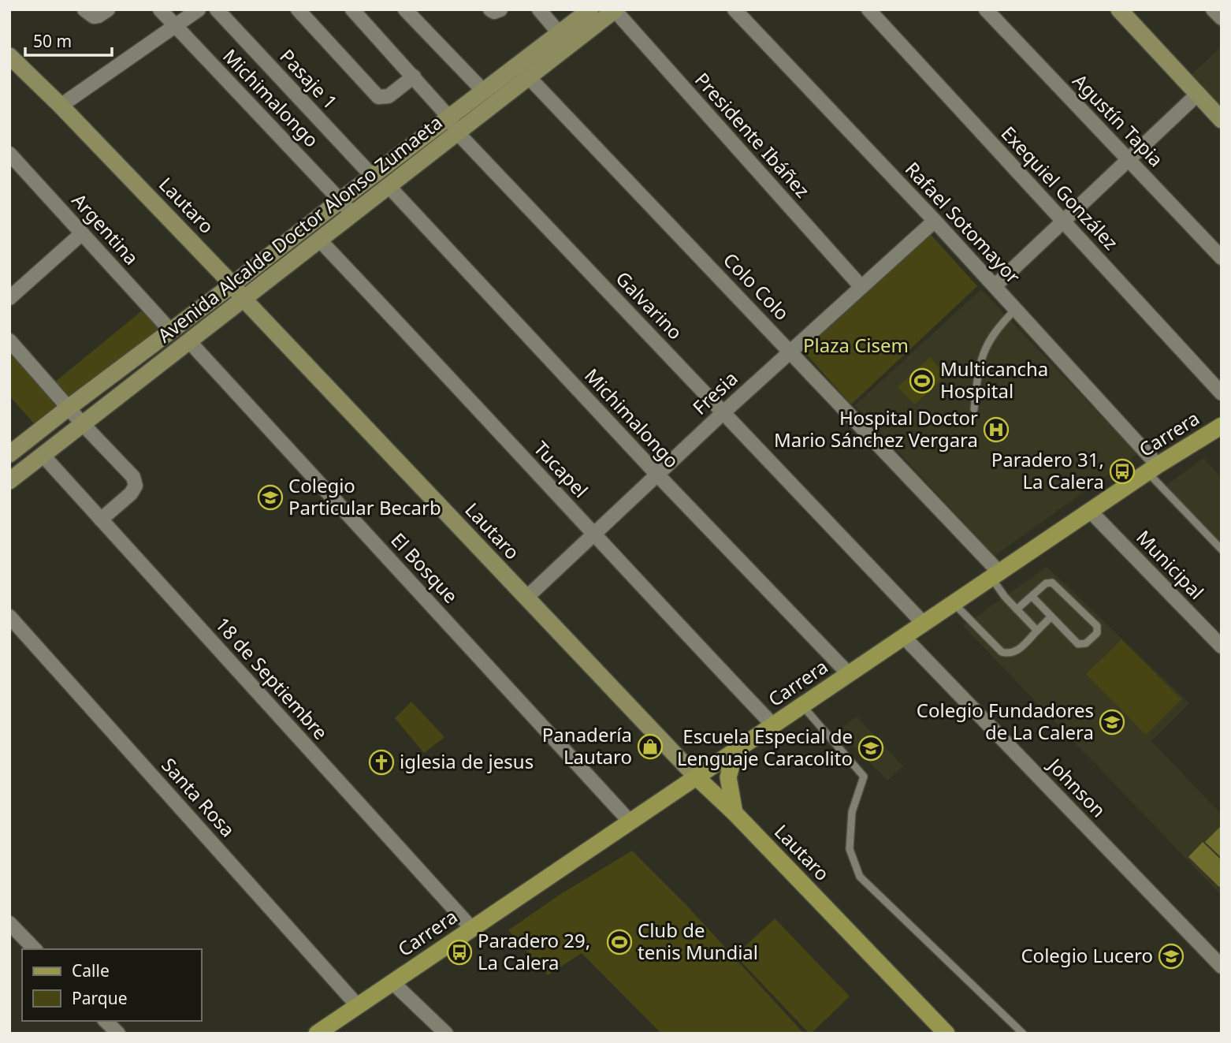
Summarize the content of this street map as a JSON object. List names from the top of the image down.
{
  "streets": {
    "main road": ["Lautaro", "Carrera"],
    "street": [
      "Pasaje 1",
      "Michimalongo",
      "Agustín Tapia",
      "Presidente Ibáñez",
      "Exequiel González",
      "Rafael Sotomayor",
      "Argentina",
      "Avenida Alcalde Doctor Alonso Zumaeta",
      "Colo Colo",
      "Galvarino",
      "Fresia",
      "Tucapel",
      "Municipal",
      "El Bosque",
      "18 de Septiembre",
      "Johnson",
      "Santa Rosa"
    ]
  },
  "crossings": [
    ["Pasaje 1", "Avenida Alcalde Doctor Alonso Zumaeta"],
    ["Michimalongo", "Avenida Alcalde Doctor Alonso Zumaeta"],
    ["Michimalongo", "Fresia"],
    ["Michimalongo", "Carrera"],
    ["Presidente Ibáñez", "Avenida Alcalde Doctor Alonso Zumaeta"],
    ["Presidente Ibáñez", "Fresia"],
    ["Lautaro", "Avenida Alcalde Doctor Alonso Zumaeta"],
    ["Lautaro", "Fresia"],
    ["Lautaro", "Carrera"],
    ["Rafael Sotomayor", "Fresia"],
    ["Rafael Sotomayor", "Carrera"],
    ["Argentina", "Avenida Alcalde Doctor Alonso Zumaeta"],
    ["Avenida Alcalde Doctor Alonso Zumaeta", "Colo Colo"],
    ["Avenida Alcalde Doctor Alonso Zumaeta", "Galvarino"],
    ["Avenida Alcalde Doctor Alonso Zumaeta", "Tucapel"],
    ["Avenida Alcalde Doctor Alonso Zumaeta", "El Bosque"],
    ["Avenida Alcalde Doctor Alonso Zumaeta", "18 de Septiembre"],
    ["Colo Colo", "Fresia"],
    ["Colo Colo", "Carrera"],
    ["Galvarino", "Fresia"],
    ["Galvarino", "Carrera"],
    ["Fresia", "Tucapel"],
    ["Carrera", "Tucapel"],
    ["Carrera", "Municipal"],
    ["Carrera", "El Bosque"],
    ["Carrera", "18 de Septiembre"],
    ["Carrera", "Johnson"],
    ["Carrera", "Santa Rosa"]
  ],
  "parks": ["Plaza Cisem"],
  "places": {
    "sports": ["Multicancha Hospital", "Club de tenis Mundial"],
    "hospital": ["Hospital Doctor Mario Sánchez Vergara"],
    "bus stop": ["Paradero 31, La Calera", "Paradero 29, La Calera"],
    "school or university": [
      "Colegio Particular Becarb",
      "Colegio Fundadores de La Calera",
      "Escuela Especial de Lenguaje Caracolito",
      "Colegio Lucero"
    ],
    "shop": ["Panadería Lautaro"],
    "church": ["iglesia de jesus"]
  },
  "legend": ["Calle", "Parque"],
  "scale_bar": "50 m"
}
